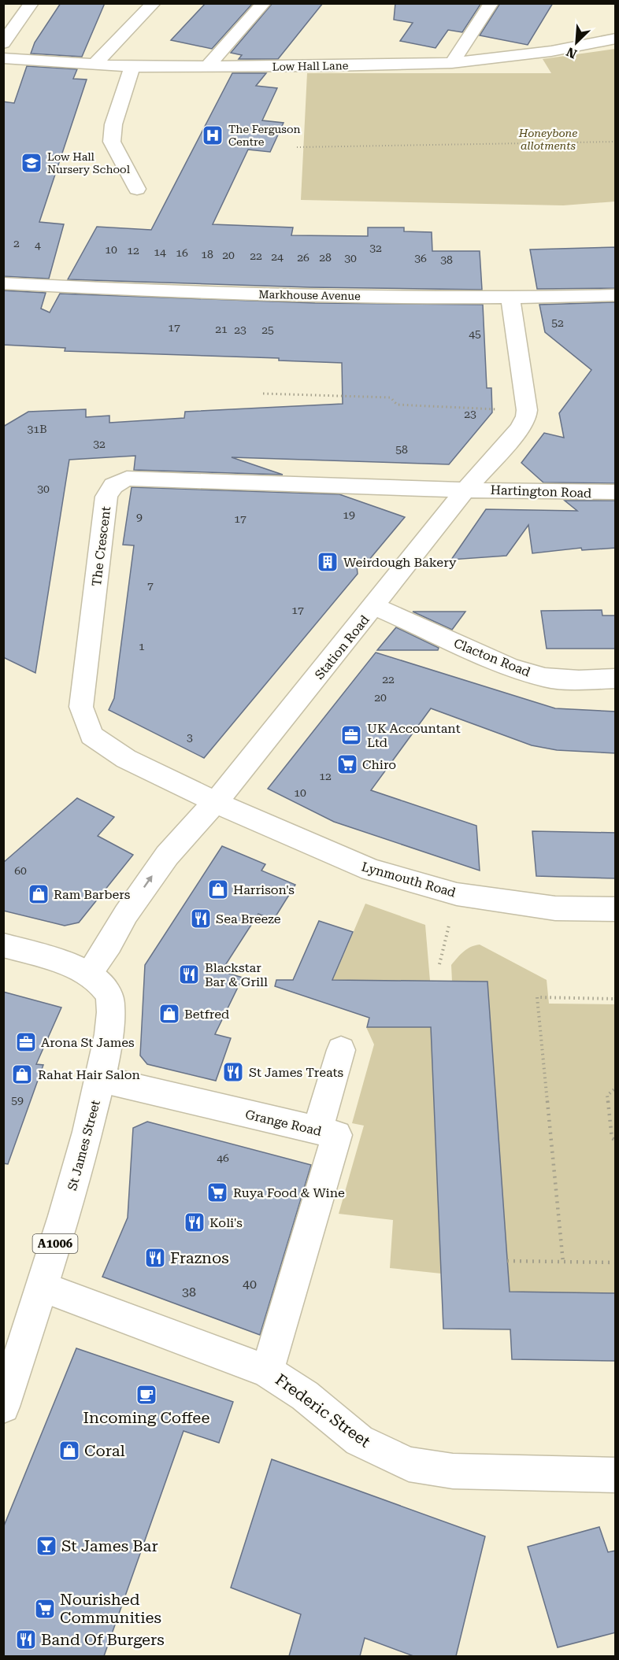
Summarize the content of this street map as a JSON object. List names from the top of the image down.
{
  "streets": {
    "street": [
      "Low Hall Lane",
      "Markhouse Avenue",
      "Hartington Road",
      "The Crescent",
      "Station Road",
      "Clacton Road",
      "Lynmouth Road",
      "Grange Road",
      "St James Street",
      "A1006",
      "Frederic Street"
    ]
  },
  "crossings": [
    ["Hartington Road", "The Crescent"],
    ["Hartington Road", "Station Road"],
    ["The Crescent", "Station Road"],
    ["The Crescent", "Lynmouth Road"],
    ["Station Road", "Clacton Road"],
    ["Station Road", "Lynmouth Road"],
    ["Station Road", "St James Street"],
    ["Grange Road", "St James Street"],
    ["Grange Road", "Frederic Street"],
    ["St James Street", "Frederic Street"]
  ],
  "parks": ["Honeybone allotments"],
  "places": {
    "hospital": ["The Ferguson Centre"],
    "school or university": ["Low Hall Nursery School"],
    "building": ["Weirdough Bakery"],
    "office": ["UK Accountant Ltd", "Arona St James"],
    "supermarket": ["Chiro", "Ruya Food & Wine", "Nourished Communities"],
    "shop": [
      "Harrison's",
      "Ram Barbers",
      "Betfred",
      "Rahat Hair Salon",
      "Coral"
    ],
    "restaurant": [
      "Sea Breeze",
      "Blackstar Bar & Grill",
      "St James Treats",
      "Koli's",
      "Fraznos",
      "Band Of Burgers"
    ],
    "cafe": ["Incoming Coffee"],
    "bar": ["St James Bar"]
  },
  "house_numbers": [
    "2",
    "4",
    "32",
    "10",
    "12",
    "14",
    "16",
    "18",
    "20",
    "22",
    "24",
    "26",
    "28",
    "30",
    "36",
    "38",
    "52",
    "17",
    "21",
    "23",
    "25",
    "45",
    "23",
    "31B",
    "32",
    "58",
    "30",
    "19",
    "9",
    "17",
    "7",
    "17",
    "1",
    "22",
    "20",
    "3",
    "12",
    "10",
    "60",
    "59",
    "46",
    "40",
    "38"
  ],
  "north": "bottom left"
}
